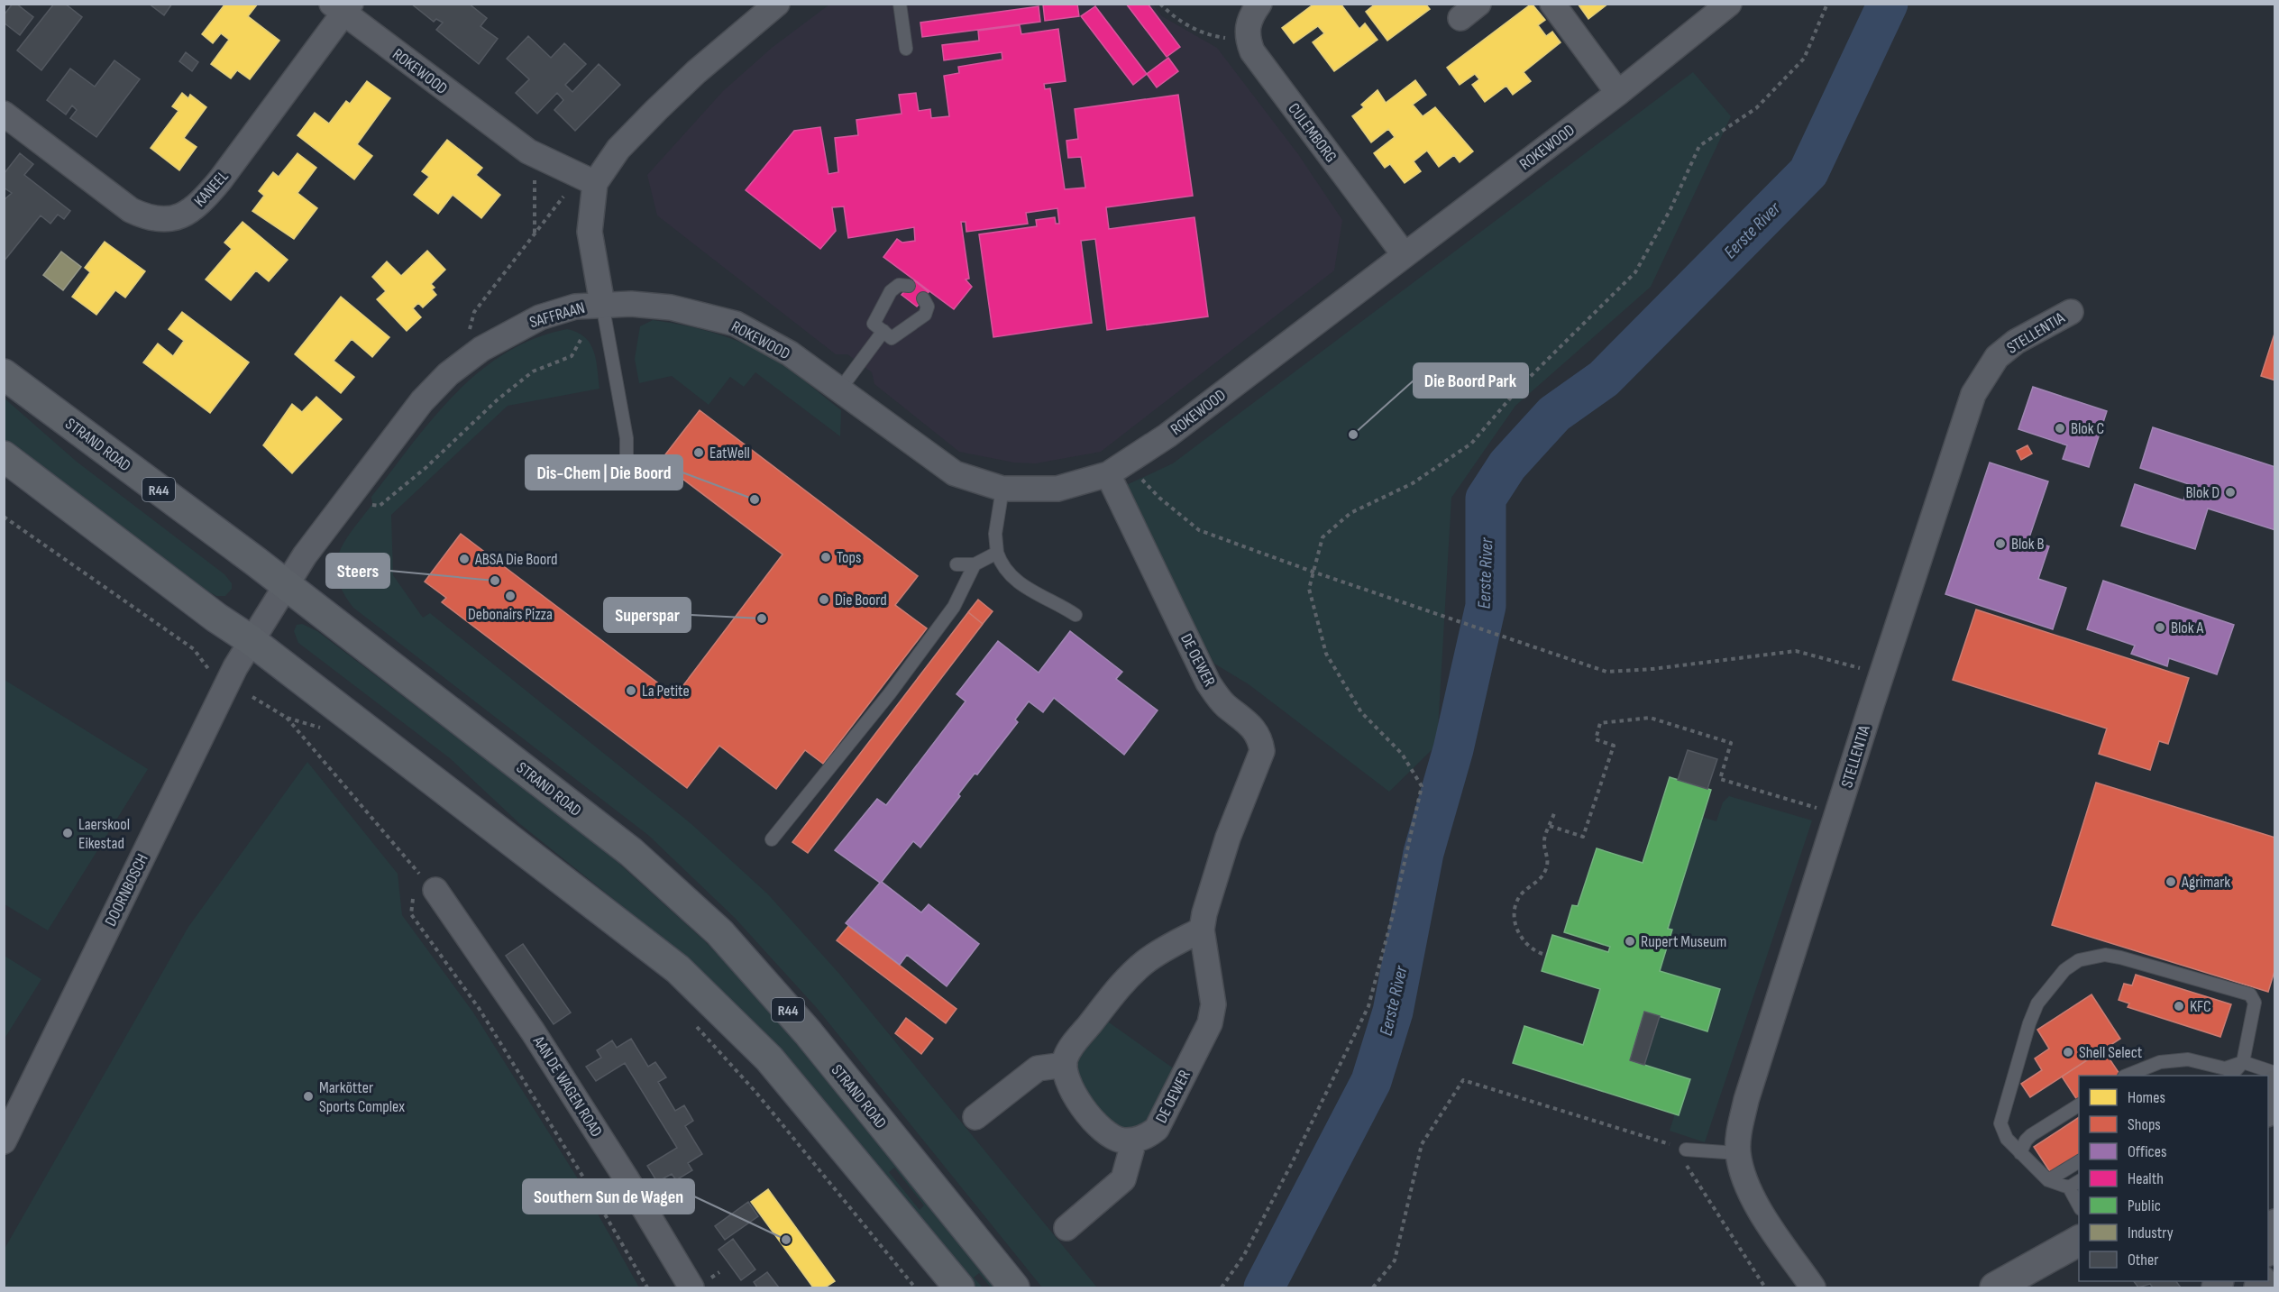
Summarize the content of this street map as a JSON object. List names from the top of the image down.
{
  "streets": {
    "main road": ["STRAND ROAD", "R44"],
    "street": [
      "ROKEWOOD",
      "CULEMBORG",
      "KANEEL",
      "SAFFRAAN",
      "STELLENTIA",
      "DE OEWER",
      "DOORNBOSCH",
      "AAN DE WAGEN ROAD"
    ]
  },
  "crossings": [
    ["ROKEWOOD", "CULEMBORG"],
    ["ROKEWOOD", "KANEEL"],
    ["ROKEWOOD", "SAFFRAAN"],
    ["ROKEWOOD", "DE OEWER"],
    ["SAFFRAAN", "STRAND ROAD"],
    ["SAFFRAAN", "DOORNBOSCH"]
  ],
  "water": ["Eerste River"],
  "places": [
    "Blok C",
    "Die Boord Park",
    "EatWell",
    "Blok D",
    "Dis-Chem | Die Boord",
    "Blok B",
    "Tops",
    "ABSA Die Boord",
    "Steers",
    "Debonairs Pizza",
    "Die Boord",
    "Superspar",
    "Blok A",
    "La Petite",
    "Laerskool Eikestad",
    "Agrimark",
    "Rupert Museum",
    "KFC",
    "Shell Select",
    "Markötter Sports Complex",
    "Southern Sun de Wagen"
  ],
  "legend": [
    "Homes",
    "Shops",
    "Offices",
    "Health",
    "Public",
    "Industry",
    "Other"
  ]
}
